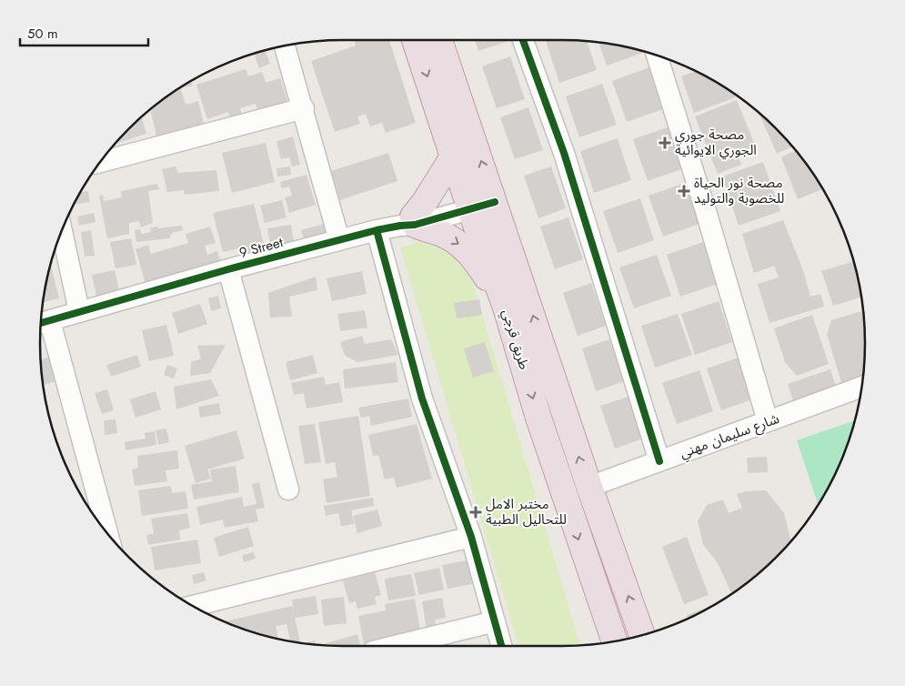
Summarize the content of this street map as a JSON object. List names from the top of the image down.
{
  "streets": {
    "highway": ["طريق قرجي"],
    "street": ["9 Street", "شارع سليمان مهني"]
  },
  "crossings": [
    ["9 Street", "طريق قرجي"],
    ["طريق قرجي", "شارع سليمان مهني"]
  ],
  "places": {
    "health": ["مصحة جوري الجوري الايوائية", "مصحة نور الحياة للخصوبة والتوليد", "مختبر الامل للتحاليل الطبية"]
  },
  "scale_bar": "50 m"
}
